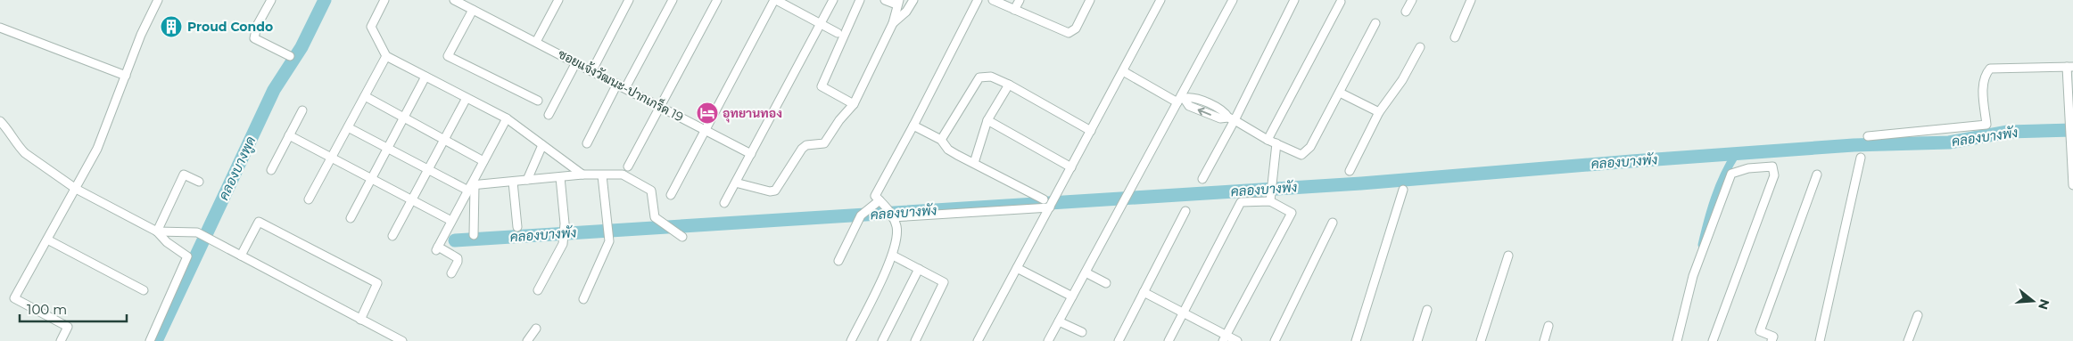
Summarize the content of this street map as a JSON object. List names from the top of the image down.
{
  "streets": {
    "street": ["ซอยแจ้งวัฒนะ-ปากเกร็ด 19"]
  },
  "water": ["คลองบางพัง", "คลองบางพูด"],
  "places": {
    "building": ["Proud Condo"],
    "hotel": ["อุทยานทอง"]
  },
  "scale_bar": "100 m",
  "north": "right"
}
